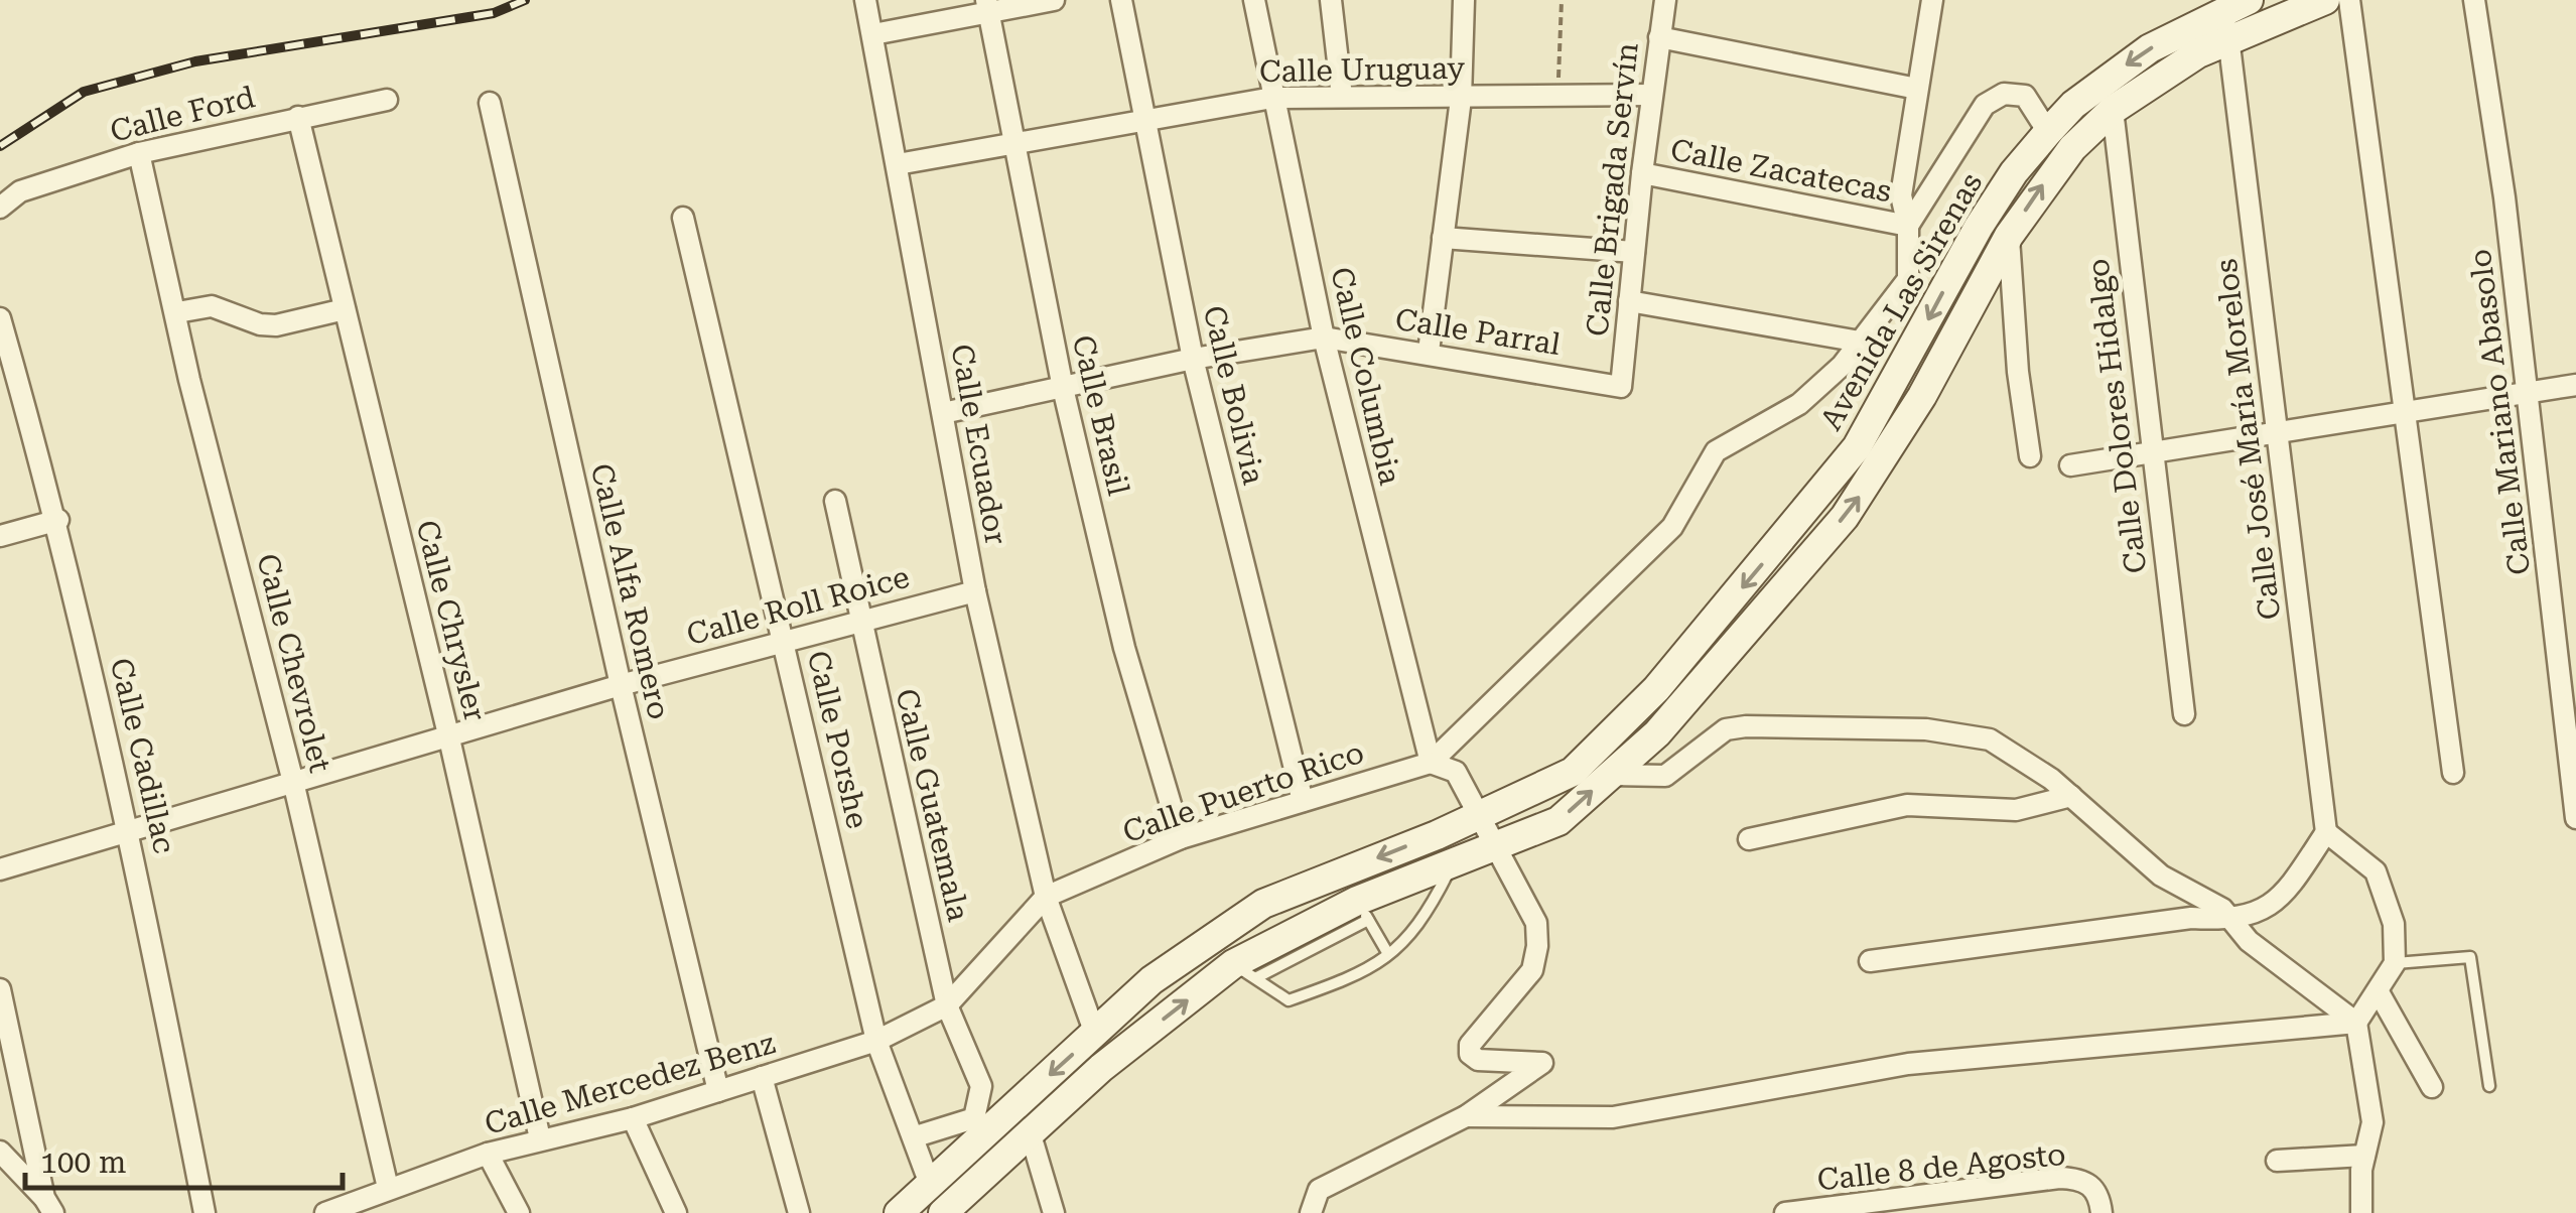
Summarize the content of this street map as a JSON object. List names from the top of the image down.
{
  "streets": {
    "main road": ["Avenida Las Sirenas"],
    "street": [
      "Calle Uruguay",
      "Calle Ford",
      "Calle Zacatecas",
      "Calle Brigada Servín",
      "Calle Parral",
      "Calle Columbia",
      "Calle Bolivia",
      "Calle Mariano Abasolo",
      "Calle Brasil",
      "Calle Dolores Hidalgo",
      "Calle José María Morelos",
      "Calle Ecuador",
      "Calle Alfa Romero",
      "Calle Roll Roice",
      "Calle Chrysler",
      "Calle Chevrolet",
      "Calle Porshe",
      "Calle Cadillac",
      "Calle Puerto Rico",
      "Calle Guatemala",
      "Calle Mercedez Benz",
      "Calle 8 de Agosto"
    ]
  },
  "crossings": [
    ["Calle Uruguay", "Calle Brigada Servín"],
    ["Calle Uruguay", "Calle Columbia"],
    ["Calle Uruguay", "Calle Bolivia"],
    ["Calle Uruguay", "Calle Brasil"],
    ["Calle Uruguay", "Calle Ecuador"],
    ["Calle Ford", "Calle Chrysler"],
    ["Calle Ford", "Calle Chevrolet"],
    ["Calle Zacatecas", "Calle Brigada Servín"],
    ["Calle Brigada Servín", "Calle Parral"],
    ["Avenida Las Sirenas", "Calle Dolores Hidalgo"],
    ["Avenida Las Sirenas", "Calle José María Morelos"],
    ["Avenida Las Sirenas", "Calle Ecuador"],
    ["Avenida Las Sirenas", "Calle Porshe"],
    ["Avenida Las Sirenas", "Calle Guatemala"],
    ["Calle Parral", "Calle Columbia"],
    ["Calle Parral", "Calle Bolivia"],
    ["Calle Parral", "Calle Brasil"],
    ["Calle Parral", "Calle Ecuador"],
    ["Calle Columbia", "Calle Puerto Rico"],
    ["Calle Bolivia", "Calle Puerto Rico"],
    ["Calle Brasil", "Calle Puerto Rico"],
    ["Calle Ecuador", "Calle Roll Roice"],
    ["Calle Ecuador", "Calle Puerto Rico"],
    ["Calle Alfa Romero", "Calle Roll Roice"],
    ["Calle Alfa Romero", "Calle Mercedez Benz"],
    ["Calle Roll Roice", "Calle Chrysler"],
    ["Calle Roll Roice", "Calle Chevrolet"],
    ["Calle Roll Roice", "Calle Porshe"],
    ["Calle Roll Roice", "Calle Cadillac"],
    ["Calle Roll Roice", "Calle Guatemala"],
    ["Calle Chrysler", "Calle Mercedez Benz"],
    ["Calle Chevrolet", "Calle Mercedez Benz"],
    ["Calle Porshe", "Calle Mercedez Benz"],
    ["Calle Puerto Rico", "Calle Guatemala"],
    ["Calle Puerto Rico", "Calle Mercedez Benz"],
    ["Calle Guatemala", "Calle Mercedez Benz"]
  ],
  "scale_bar": "100 m"
}
